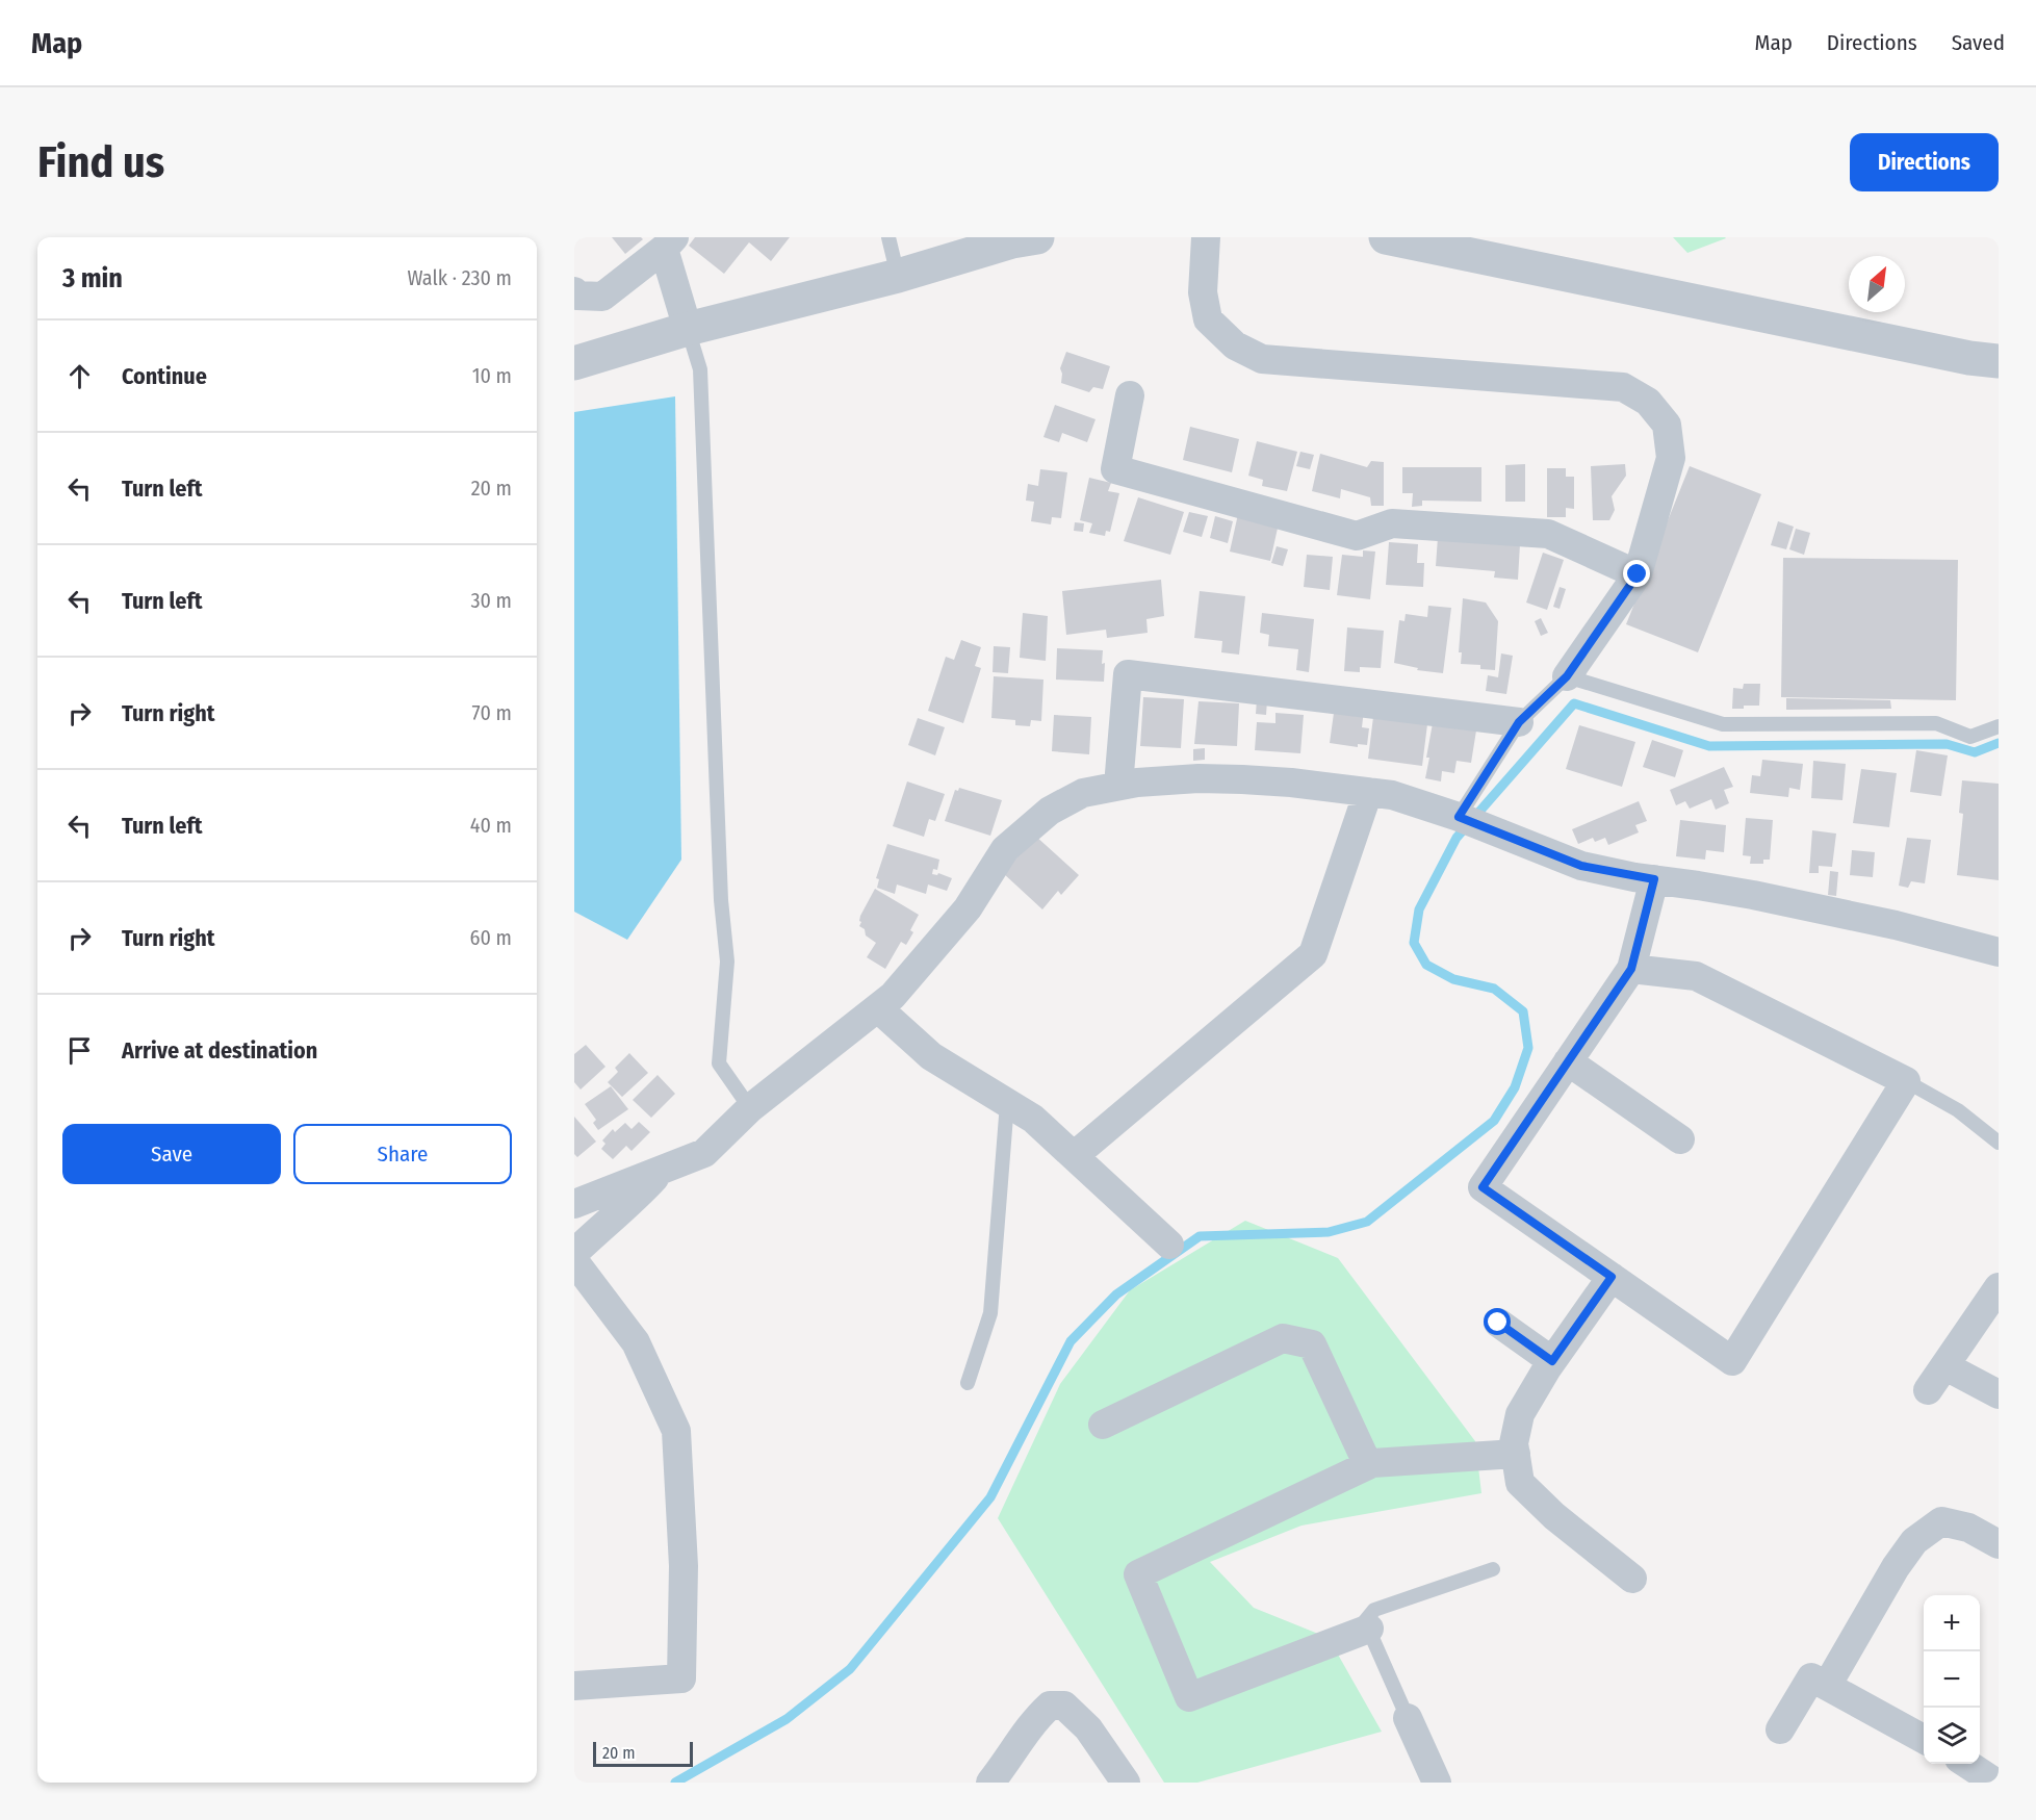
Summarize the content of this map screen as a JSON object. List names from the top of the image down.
{
  "scale_bar": "20 m",
  "north": "top right",
  "page": {
    "header": "Map",
    "nav": ["Map", "Directions", "Saved"],
    "buttons": [
      "Directions",
      ["Save", "Share"]
    ],
    "title": "Find us",
    "heading": ["3 min", "Walk · 230 m"],
    "list": [
      ["Continue", "10 m"],
      ["Turn left", "20 m"],
      ["Turn left", "30 m"],
      ["Turn right", "70 m"],
      ["Turn left", "40 m"],
      ["Turn right", "60 m"],
      "Arrive at destination"
    ],
    "map_buttons": ["+", "−"],
    "scale": "20 m"
  }
}
